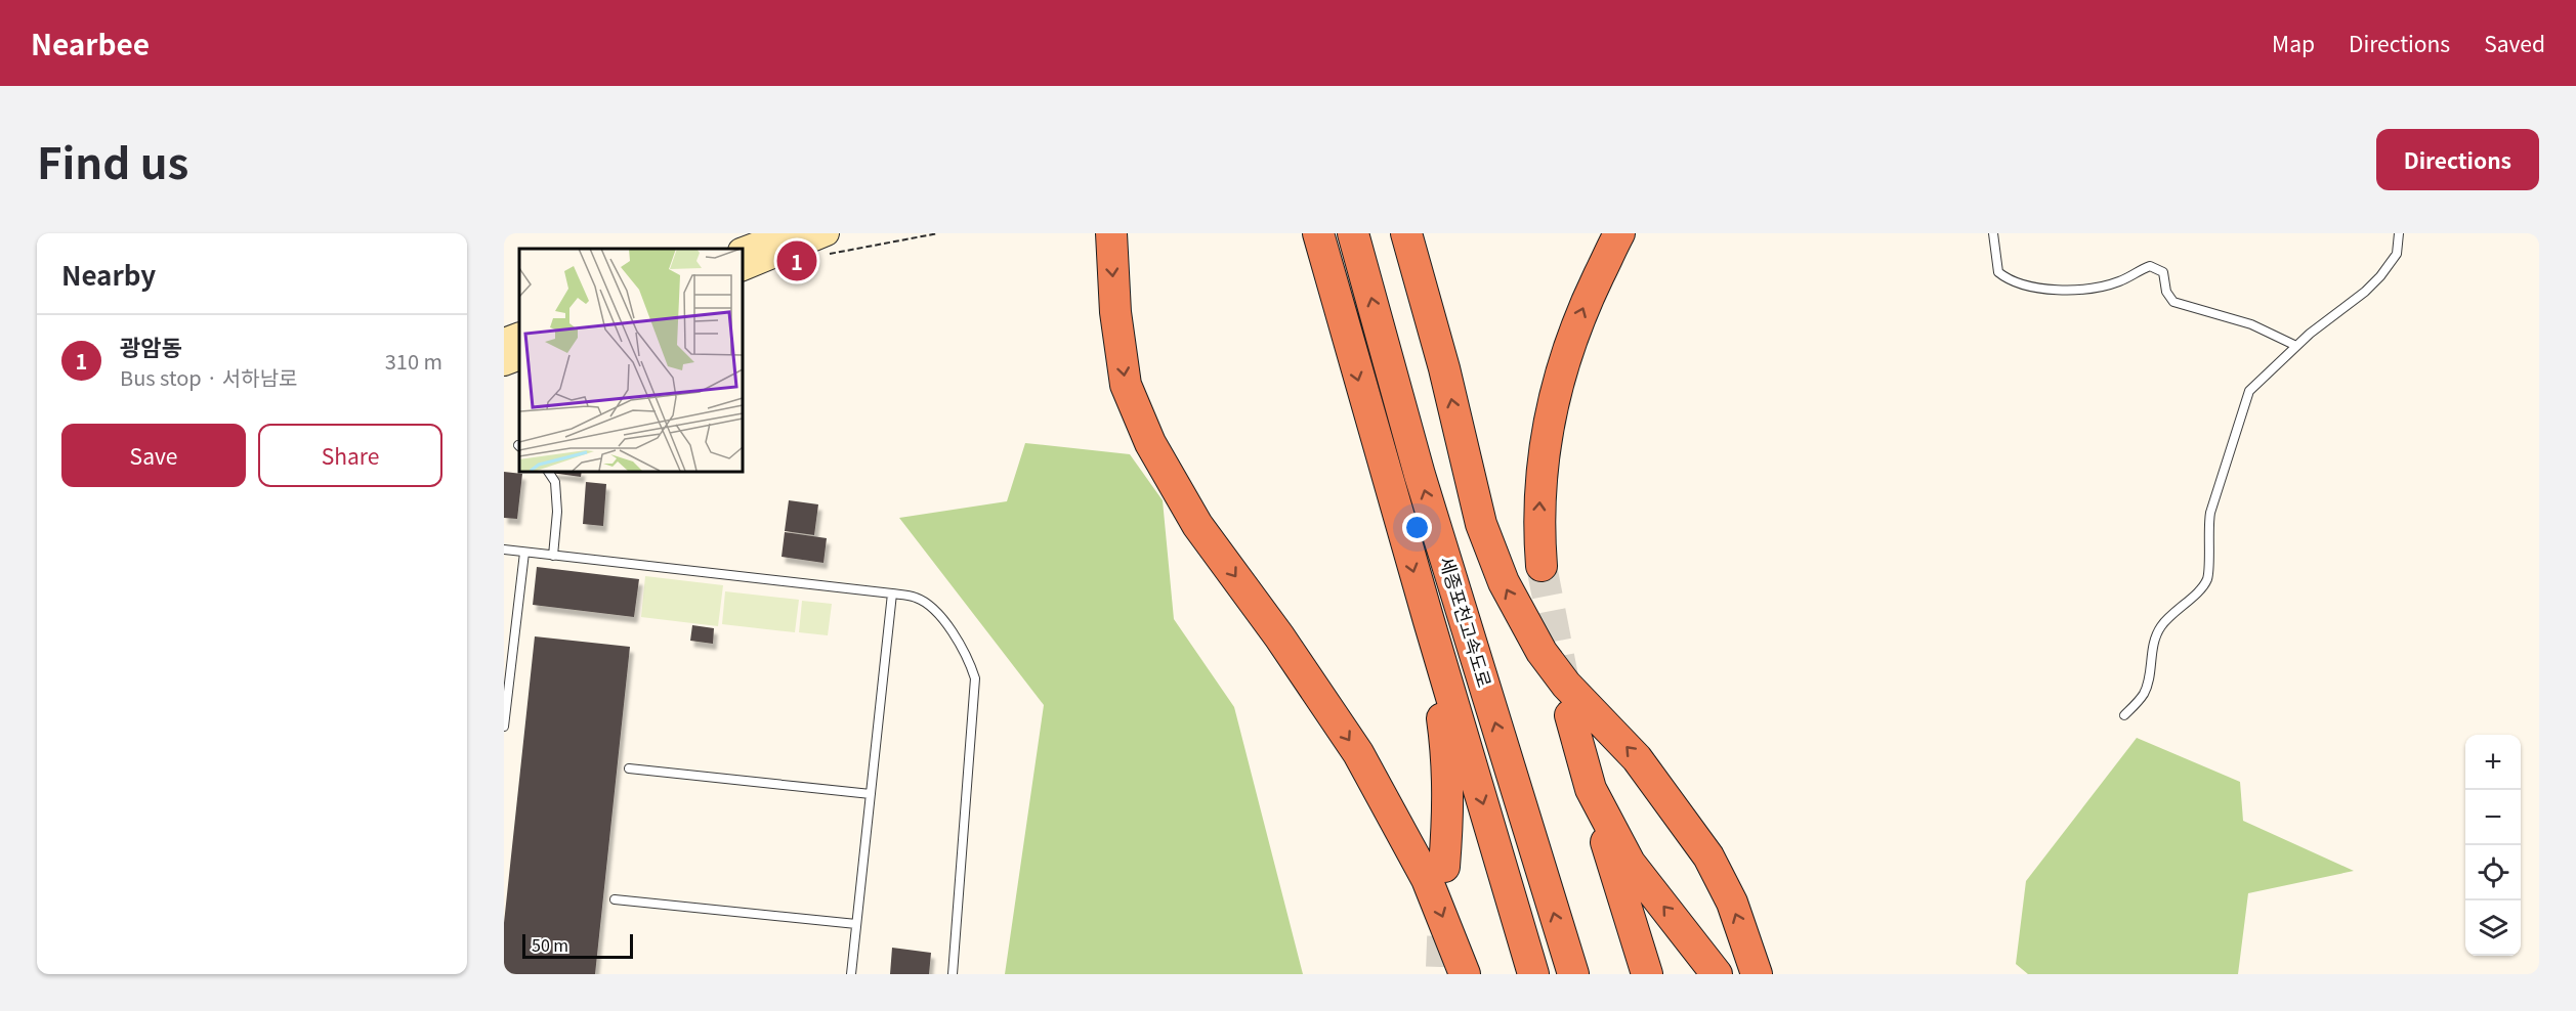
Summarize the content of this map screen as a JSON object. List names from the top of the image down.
{
  "streets": {
    "highway": ["세종포천고속도로"]
  },
  "scale_bar": "50 m",
  "page": {
    "header": "Nearbee",
    "nav": ["Map", "Directions", "Saved"],
    "title": "Find us",
    "buttons": [
      "Directions",
      ["Save", "Share"]
    ],
    "heading": "Nearby",
    "pins": "1",
    "list": [
      {
        "mark": "1",
        "name": "광암동",
        "note": "Bus stop · 서하남로",
        "value": "310 m"
      }
    ],
    "map_buttons": ["+", "−"],
    "scale": "50 m"
  }
}
